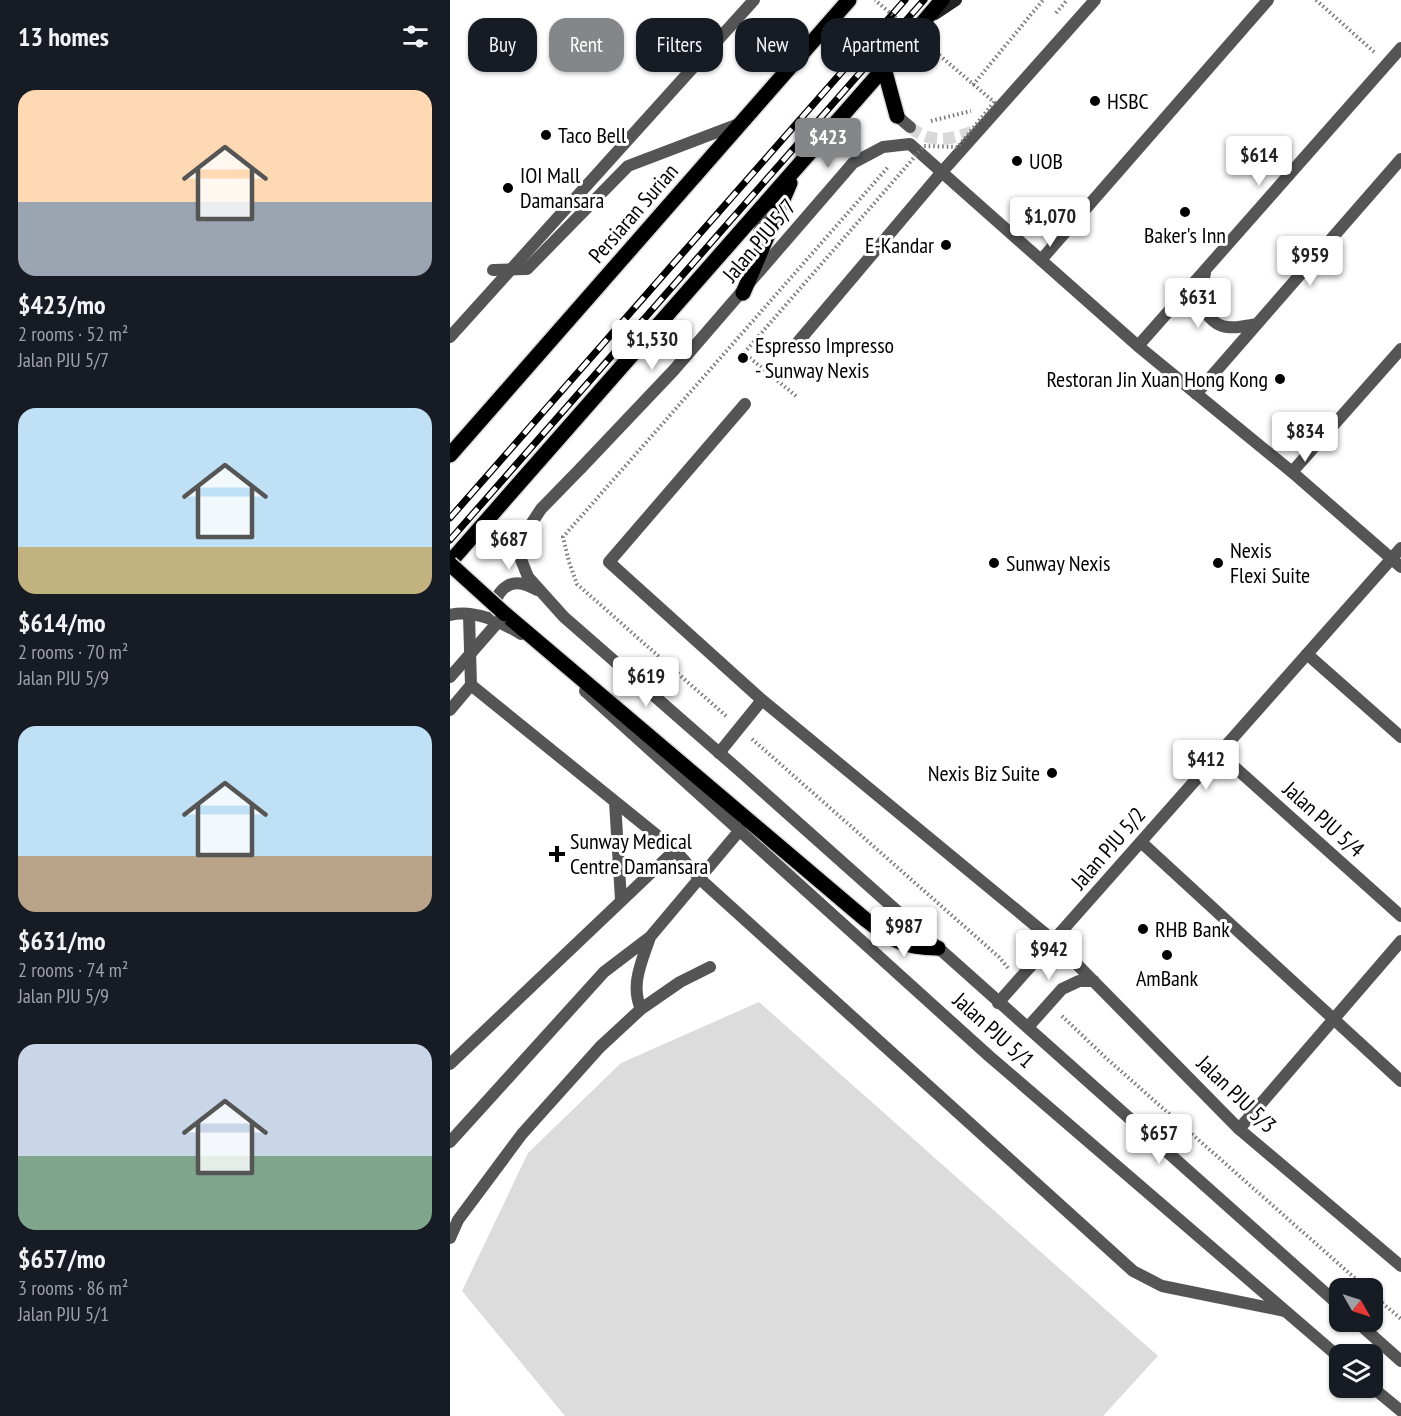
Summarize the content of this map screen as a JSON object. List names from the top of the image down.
{
  "streets": {
    "main road": ["Persiaran Surian"],
    "street": [
      "Jalan PJU 5/7",
      "Jalan PJU 5/4",
      "Jalan PJU 5/2",
      "Jalan PJU 5/1",
      "Jalan PJU 5/3"
    ]
  },
  "crossings": [
    ["Jalan PJU 5/7", "Jalan PJU 5/2"],
    ["Jalan PJU 5/7", "Jalan PJU 5/1"],
    ["Jalan PJU 5/4", "Jalan PJU 5/2"],
    ["Jalan PJU 5/2", "Jalan PJU 5/1"],
    ["Jalan PJU 5/2", "Jalan PJU 5/3"]
  ],
  "places": {
    "other": [
      "HSBC",
      "Taco Bell",
      "UOB",
      "IOI Mall Damansara",
      "Baker's Inn",
      "E-Kandar",
      "Espresso Impresso - Sunway Nexis",
      "Restoran Jin Xuan Hong Kong",
      "Sunway Nexis",
      "Nexis Flexi Suite",
      "Nexis Biz Suite",
      "RHB Bank",
      "AmBank"
    ],
    "health": ["Sunway Medical Centre Damansara"]
  },
  "north": "bottom right",
  "page": {
    "heading": "13 homes",
    "chip": [
      "Buy",
      "Rent",
      "Filters",
      "New",
      "Apartment"
    ],
    "list": [
      {
        "name": "$423/mo",
        "note": "2 rooms · 52 m² · Jalan PJU 5/7"
      },
      {
        "name": "$614/mo",
        "note": "2 rooms · 70 m² · Jalan PJU 5/9"
      },
      {
        "name": "$631/mo",
        "note": "2 rooms · 74 m² · Jalan PJU 5/9"
      },
      {
        "name": "$657/mo",
        "note": "3 rooms · 86 m² · Jalan PJU 5/1"
      }
    ],
    "price": [
      "$423",
      "$614",
      "$1,070",
      "$959",
      "$631",
      "$1,530",
      "$834",
      "$687",
      "$619",
      "$412",
      "$987",
      "$942",
      "$657"
    ]
  }
}
